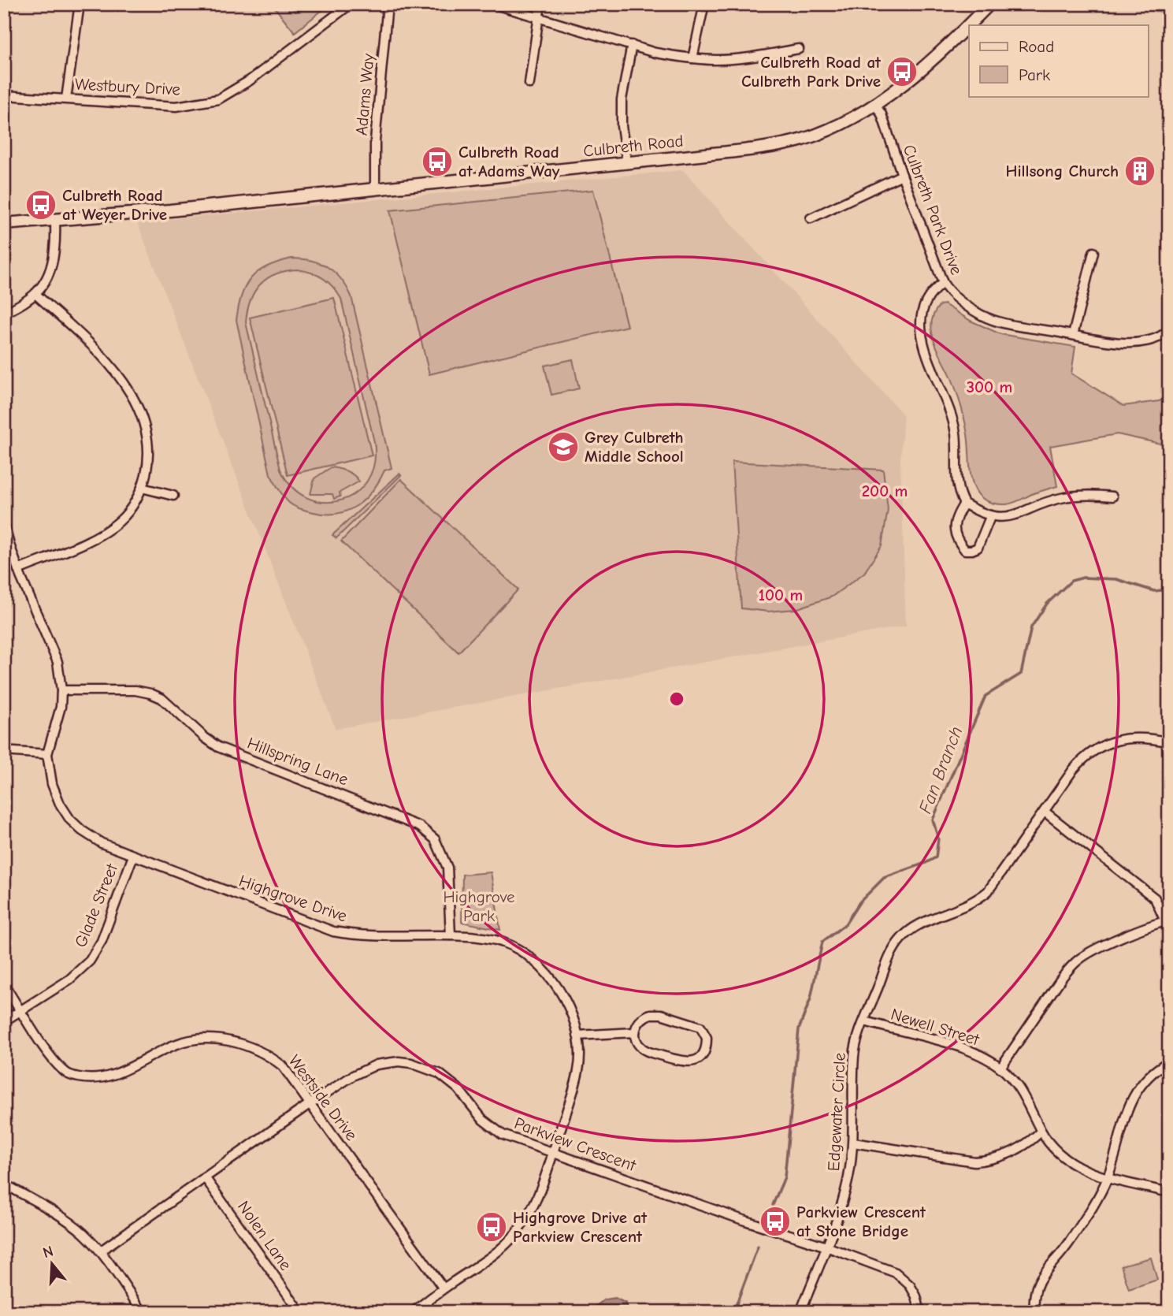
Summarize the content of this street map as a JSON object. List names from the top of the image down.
{
  "streets": {
    "street": [
      "Westbury Drive",
      "Adams Way",
      "Culbreth Road",
      "Culbreth Park Drive",
      "Hillspring Lane",
      "Highgrove Drive",
      "Glade Street",
      "Newell Street",
      "Westside Drive",
      "Edgewater Circle",
      "Parkview Crescent",
      "Nolen Lane"
    ]
  },
  "crossings": [
    ["Adams Way", "Culbreth Road"],
    ["Culbreth Road", "Culbreth Park Drive"],
    ["Hillspring Lane", "Highgrove Drive"],
    ["Highgrove Drive", "Glade Street"],
    ["Highgrove Drive", "Westside Drive"],
    ["Highgrove Drive", "Parkview Crescent"],
    ["Glade Street", "Westside Drive"],
    ["Newell Street", "Edgewater Circle"],
    ["Westside Drive", "Parkview Crescent"],
    ["Edgewater Circle", "Parkview Crescent"],
    ["Parkview Crescent", "Nolen Lane"]
  ],
  "water": ["Fan Branch"],
  "parks": ["Highgrove Park"],
  "places": {
    "bus stop": [
      "Culbreth Road at Culbreth Park Drive",
      "Culbreth Road at Adams Way",
      "Culbreth Road at Weyer Drive",
      "Parkview Crescent at Stone Bridge",
      "Highgrove Drive at Parkview Crescent"
    ],
    "building": ["Hillsong Church"],
    "school or university": ["Grey Culbreth Middle School"]
  },
  "legend": ["Road", "Park"],
  "north": "top",
  "rings": ["300 m", "200 m", "100 m"]
}
